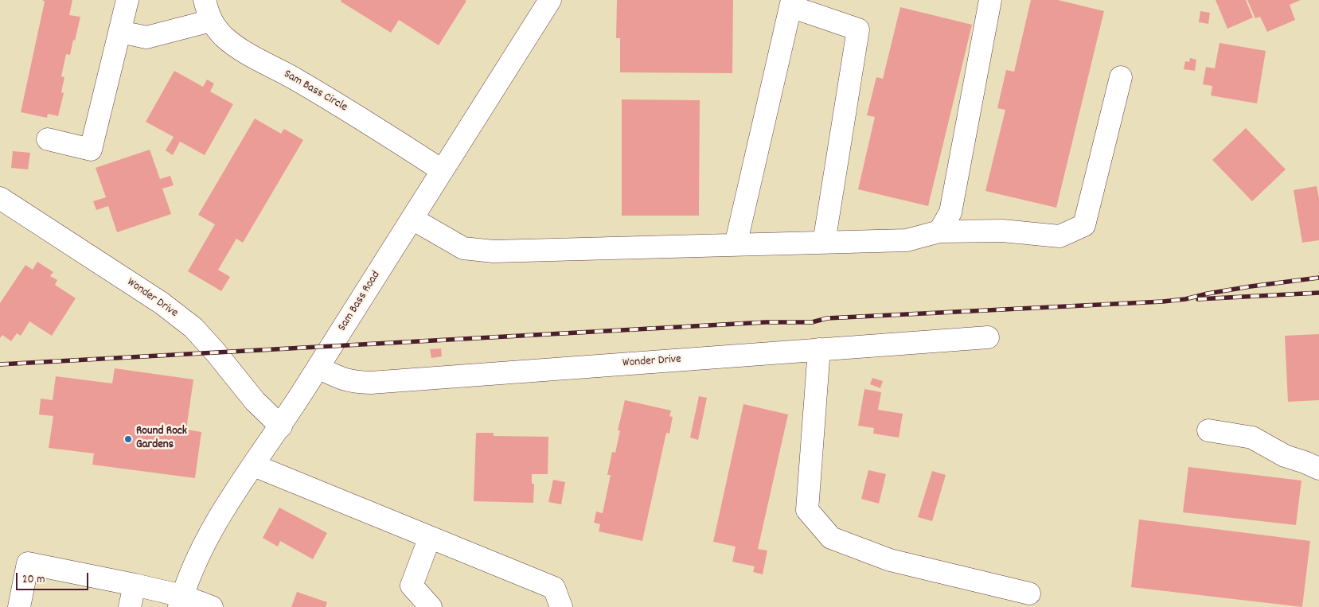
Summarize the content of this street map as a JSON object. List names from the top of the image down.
{
  "streets": {
    "main road": ["Sam Bass Circle", "Wonder Drive", "Sam Bass Road"]
  },
  "crossings": [
    ["Sam Bass Circle", "Sam Bass Road"],
    ["Wonder Drive", "Sam Bass Road"]
  ],
  "places": ["Round Rock Gardens"],
  "scale_bar": "20 m"
}
